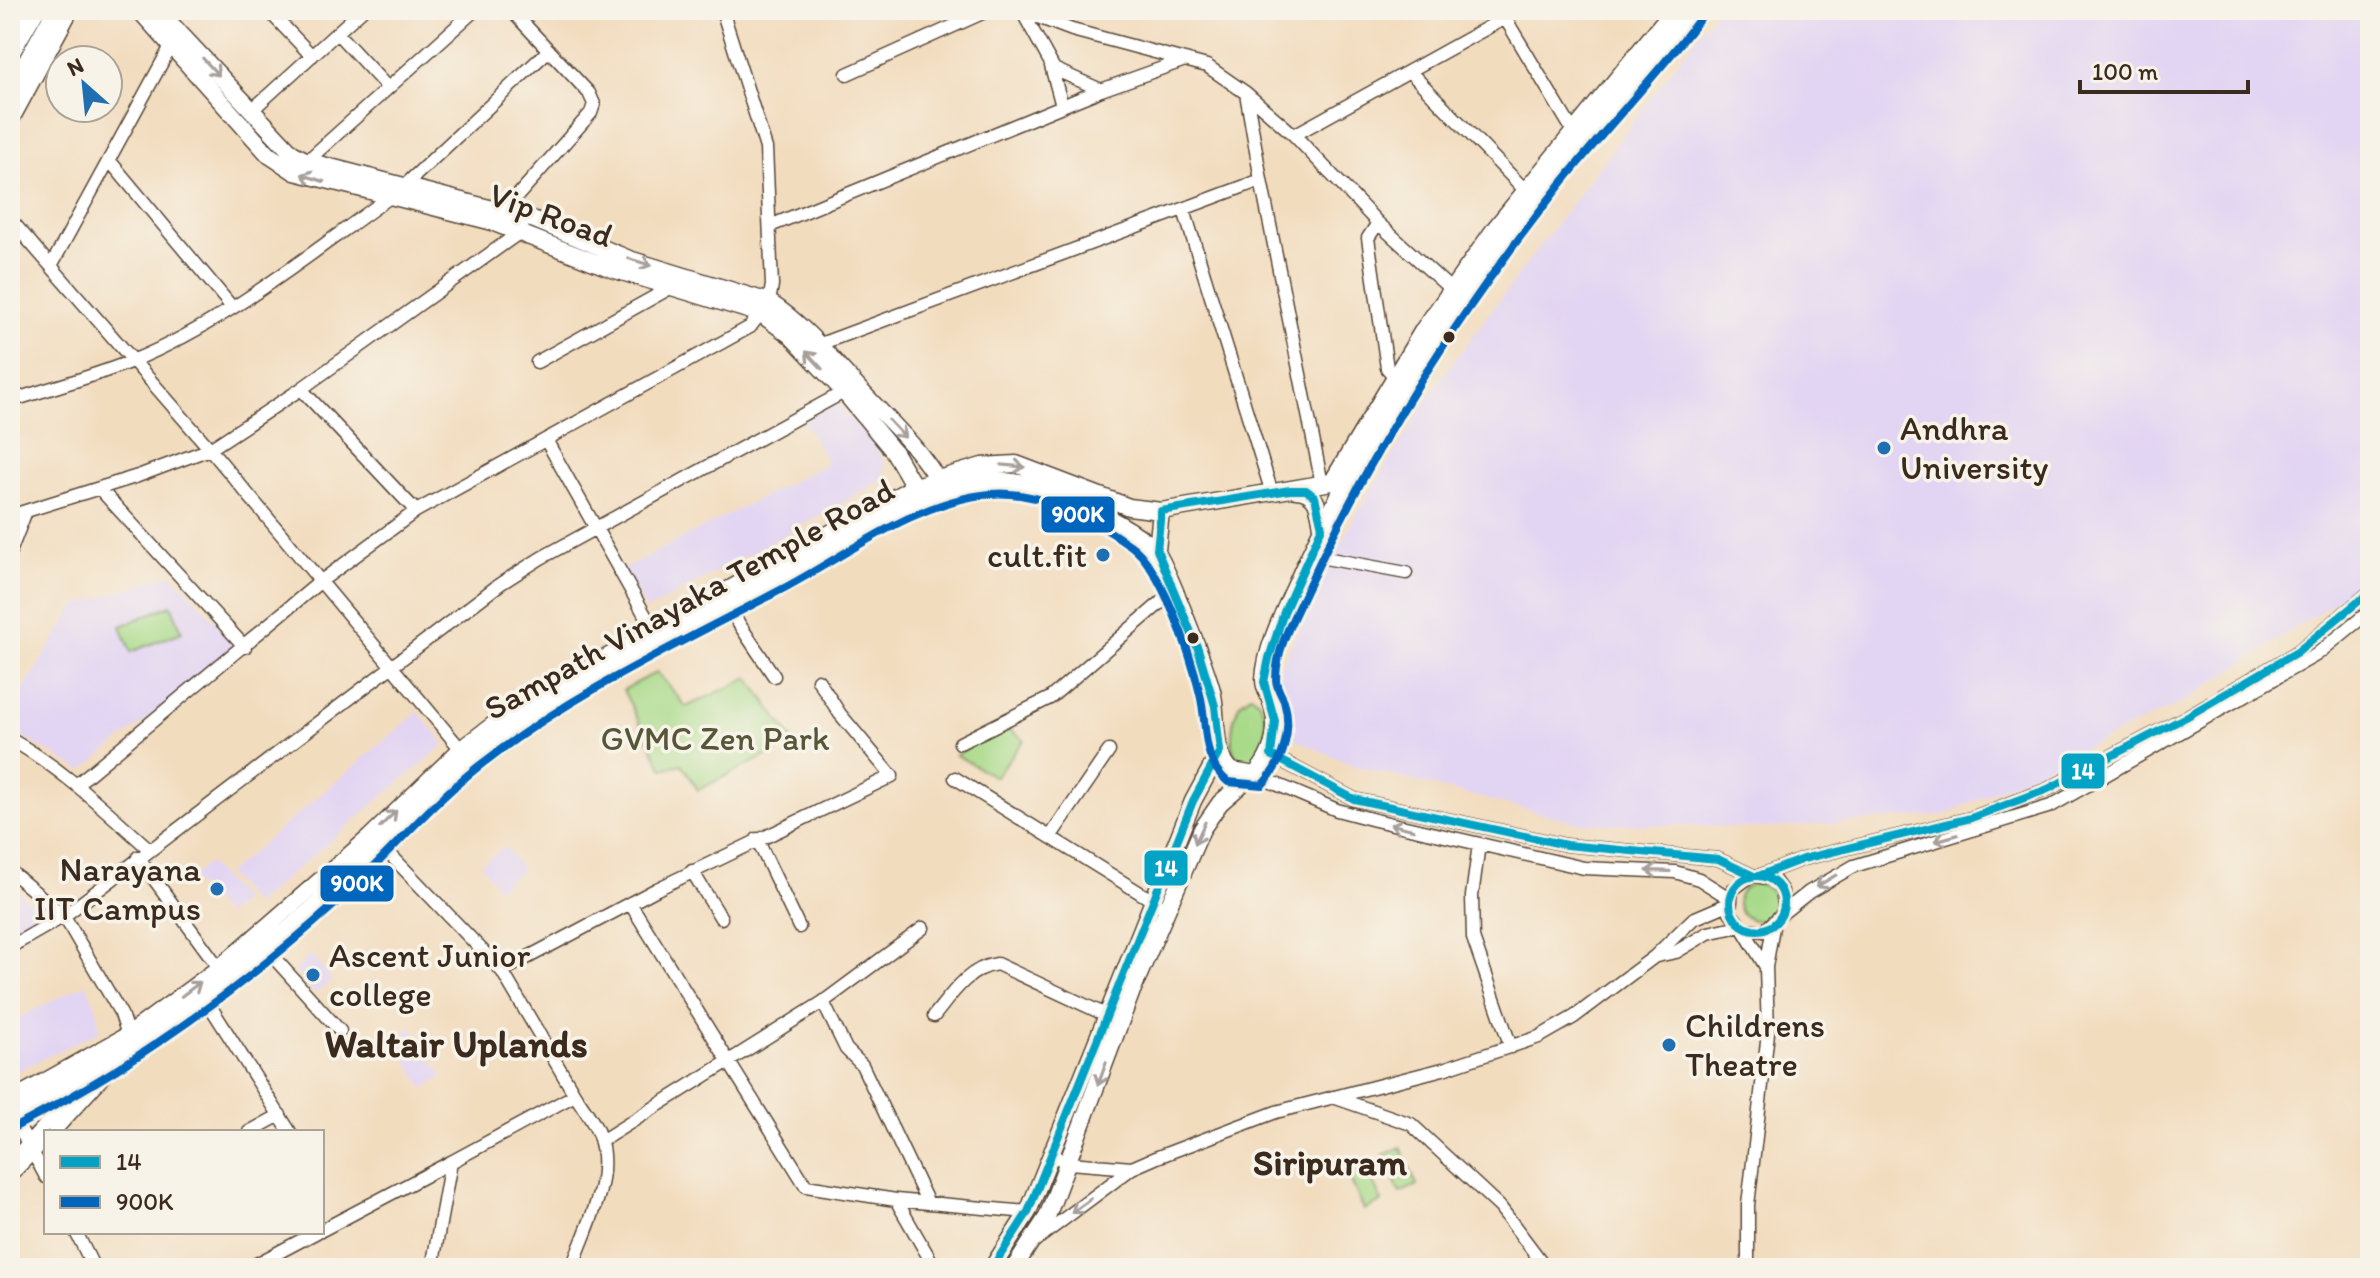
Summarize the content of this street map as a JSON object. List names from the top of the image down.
{
  "streets": {
    "main road": ["Vip Road", "Sampath Vinayaka Temple Road"]
  },
  "crossings": [
    ["Vip Road", "Sampath Vinayaka Temple Road"]
  ],
  "districts": ["Waltair Uplands", "Siripuram"],
  "parks": ["GVMC Zen Park"],
  "places": [
    "Andhra University",
    "cult.fit",
    "Narayana IIT Campus",
    "Ascent Junior college",
    "Childrens Theatre"
  ],
  "lines": ["transit line 900K", "transit line 14"],
  "legend": ["14", "900K"],
  "scale_bar": "100 m",
  "north": "top left"
}
